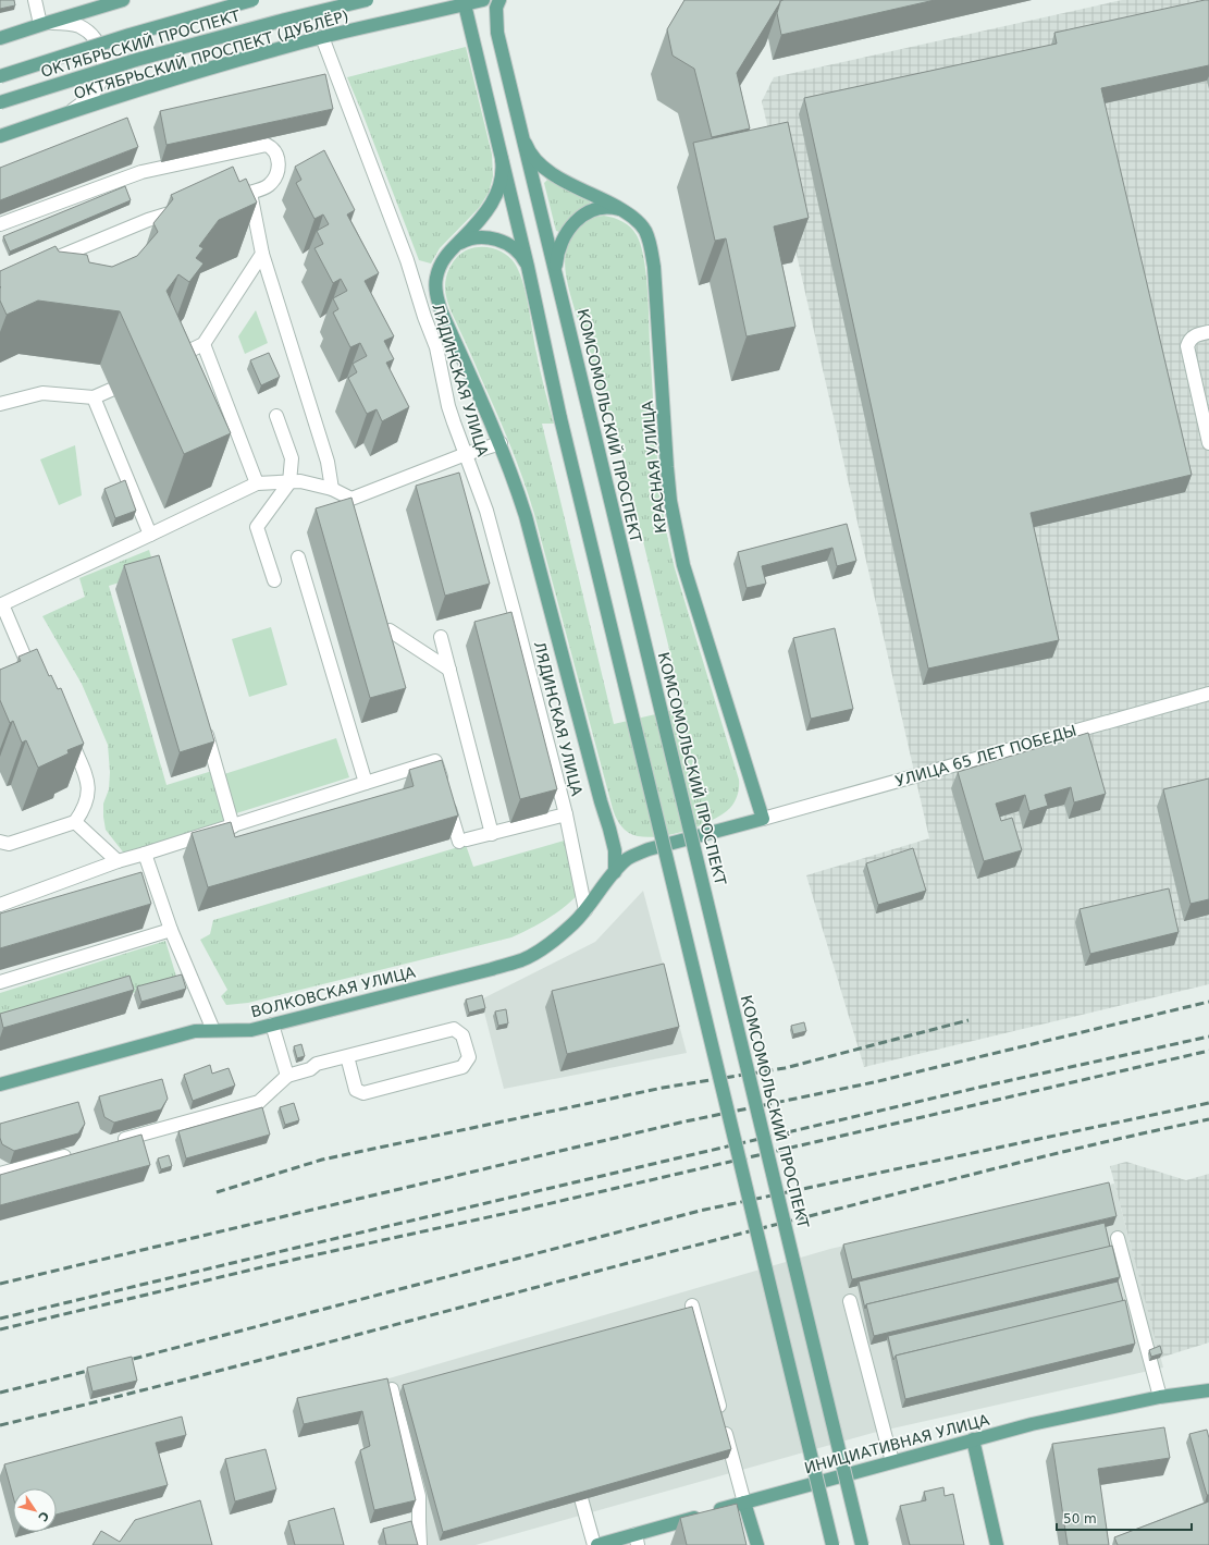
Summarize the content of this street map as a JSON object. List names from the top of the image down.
{
  "streets": {
    "main road": [
      "ОКТЯБРЬСКИЙ ПРОСПЕКТ",
      "ОКТЯБРЬСКИЙ ПРОСПЕКТ (ДУБЛЁР)",
      "ЛЯДИНСКАЯ УЛИЦА",
      "КОМСОМОЛЬСКИЙ ПРОСПЕКТ",
      "КРАСНАЯ УЛИЦА",
      "ВОЛКОВСКАЯ УЛИЦА",
      "ИНИЦИАТИВНАЯ УЛИЦА"
    ],
    "street": ["УЛИЦА 65 ЛЕТ ПОБЕДЫ"]
  },
  "crossings": [
    ["ОКТЯБРЬСКИЙ ПРОСПЕКТ (ДУБЛЁР)", "ЛЯДИНСКАЯ УЛИЦА"],
    ["ЛЯДИНСКАЯ УЛИЦА", "ВОЛКОВСКАЯ УЛИЦА"],
    ["КРАСНАЯ УЛИЦА", "УЛИЦА 65 ЛЕТ ПОБЕДЫ"],
    ["КРАСНАЯ УЛИЦА", "ВОЛКОВСКАЯ УЛИЦА"],
    ["УЛИЦА 65 ЛЕТ ПОБЕДЫ", "ВОЛКОВСКАЯ УЛИЦА"]
  ],
  "scale_bar": "50 m",
  "north": "bottom right"
}
